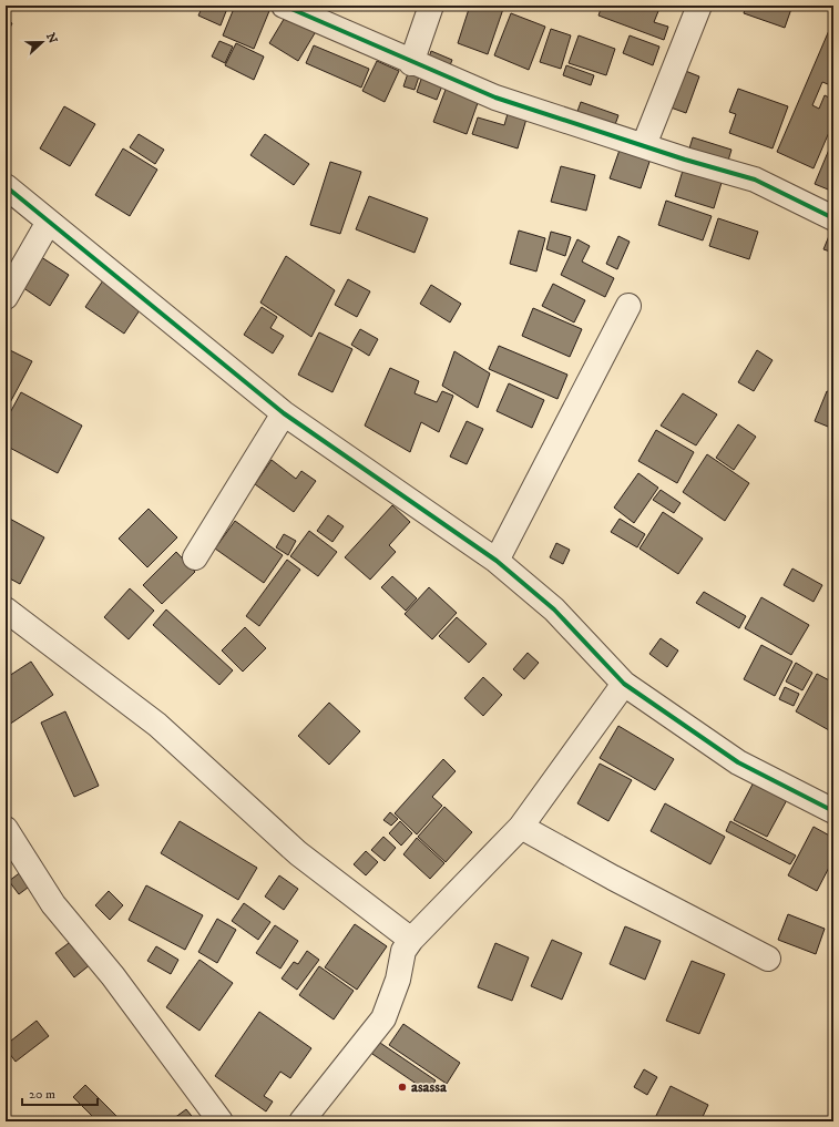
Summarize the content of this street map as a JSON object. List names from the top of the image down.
{
  "places": ["asassa"],
  "scale_bar": "20 m",
  "north": "right"
}
